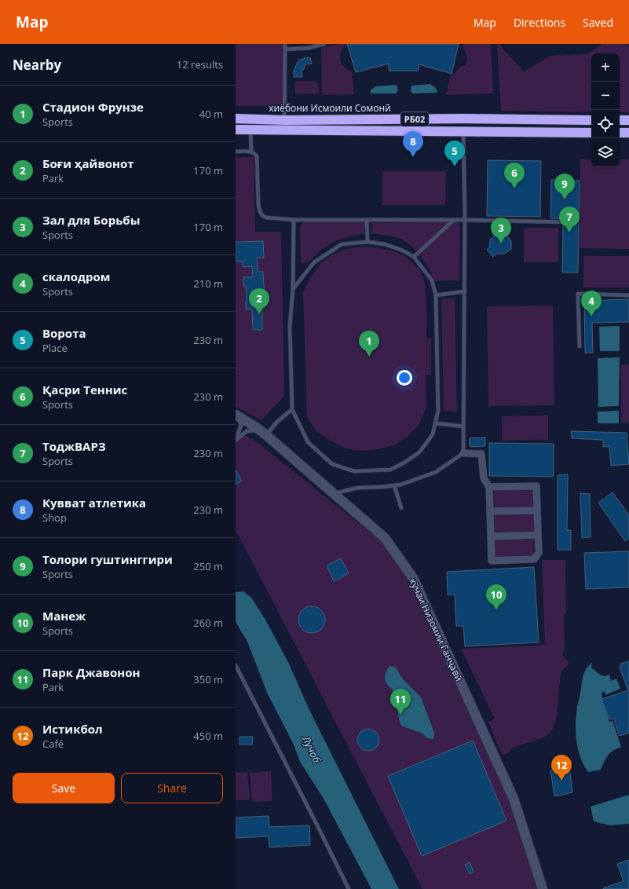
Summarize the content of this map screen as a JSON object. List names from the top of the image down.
{
  "streets": {
    "highway": ["хиёбони Исмоили Сомонӣ", "РБ02"],
    "street": ["кӯчаи Низомии Ганҷавӣ"]
  },
  "water": ["Лучоб"],
  "page": {
    "header": "Map",
    "nav": ["Map", "Directions", "Saved"],
    "heading": ["Nearby", "12 results"],
    "map_buttons": ["+", "−"],
    "list": [
      {
        "mark": "1",
        "name": "Стадион Фрунзе",
        "note": "Sports",
        "value": "40 m"
      },
      {
        "mark": "2",
        "name": "Боғи ҳайвонот",
        "note": "Park",
        "value": "170 m"
      },
      {
        "mark": "3",
        "name": "Зал для Борьбы",
        "note": "Sports",
        "value": "170 m"
      },
      {
        "mark": "4",
        "name": "скалодром",
        "note": "Sports",
        "value": "210 m"
      },
      {
        "mark": "5",
        "name": "Ворота",
        "note": "Place",
        "value": "230 m"
      },
      {
        "mark": "6",
        "name": "Қасри Теннис",
        "note": "Sports",
        "value": "230 m"
      },
      {
        "mark": "7",
        "name": "ТоджВАРЗ",
        "note": "Sports",
        "value": "230 m"
      },
      {
        "mark": "8",
        "name": "Кувват атлетика",
        "note": "Shop",
        "value": "230 m"
      },
      {
        "mark": "9",
        "name": "Толори гуштинггири",
        "note": "Sports",
        "value": "250 m"
      },
      {
        "mark": "10",
        "name": "Манеж",
        "note": "Sports",
        "value": "260 m"
      },
      {
        "mark": "11",
        "name": "Парк Джавонон",
        "note": "Park",
        "value": "350 m"
      },
      {
        "mark": "12",
        "name": "Истикбол",
        "note": "Café",
        "value": "450 m"
      }
    ],
    "pins": [
      "8",
      "5",
      "6",
      "9",
      "7",
      "3",
      "2",
      "4",
      "1",
      "10",
      "11",
      "12"
    ],
    "buttons": ["Save", "Share"]
  }
}
